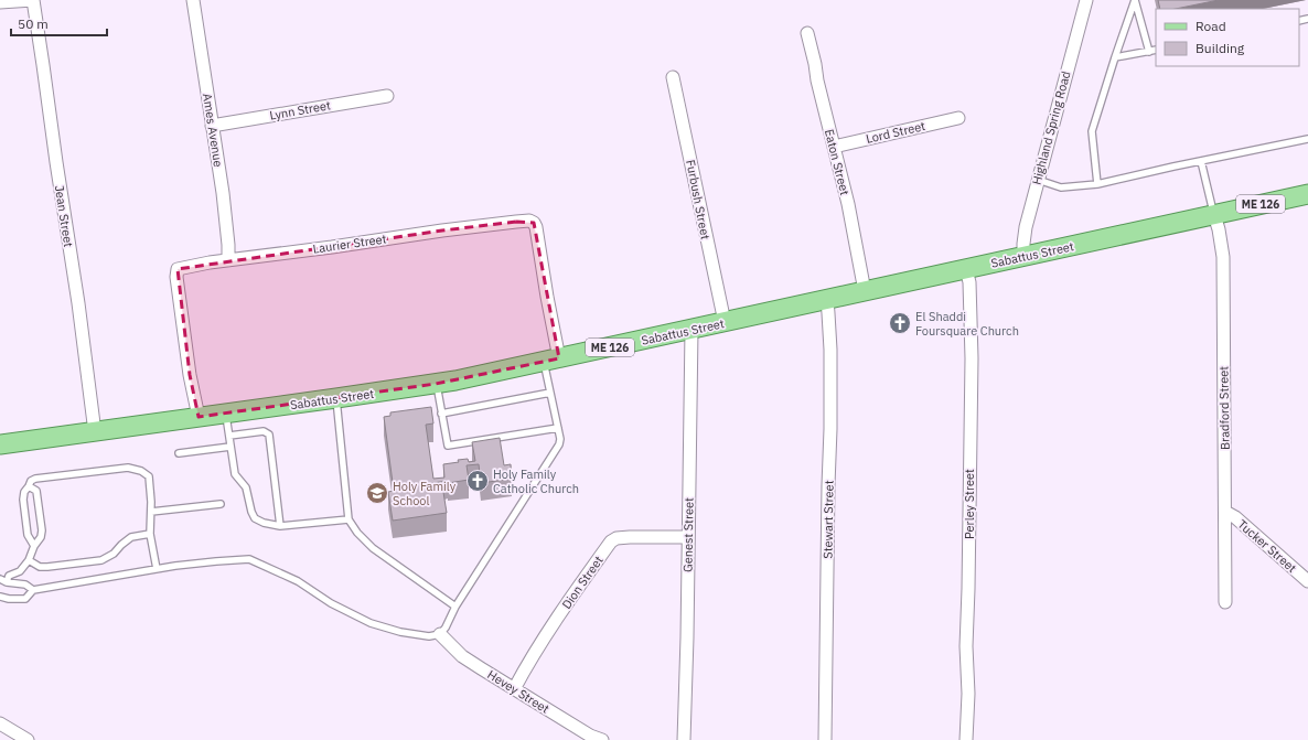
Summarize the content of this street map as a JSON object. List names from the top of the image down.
{
  "streets": {
    "main road": ["ME 126", "Sabattus Street"],
    "street": [
      "Lynn Street",
      "Highland Spring Road",
      "Ames Avenue",
      "Lord Street",
      "Eaton Street",
      "Furbush Street",
      "Jean Street",
      "Laurier Street",
      "Bradford Street",
      "Perley Street",
      "Stewart Street",
      "Genest Street",
      "Tucker Street",
      "Dion Street",
      "Hevey Street"
    ]
  },
  "crossings": [
    ["Lynn Street", "Ames Avenue"],
    ["Highland Spring Road", "Sabattus Street"],
    ["Ames Avenue", "Laurier Street"],
    ["Lord Street", "Eaton Street"],
    ["Eaton Street", "Sabattus Street"],
    ["Furbush Street", "Sabattus Street"],
    ["Jean Street", "Sabattus Street"],
    ["Laurier Street", "Sabattus Street"],
    ["Sabattus Street", "Bradford Street"],
    ["Sabattus Street", "Perley Street"],
    ["Sabattus Street", "Stewart Street"],
    ["Sabattus Street", "Genest Street"],
    ["Bradford Street", "Tucker Street"],
    ["Genest Street", "Dion Street"],
    ["Dion Street", "Hevey Street"]
  ],
  "places": {
    "church": ["El Shaddi Foursquare Church", "Holy Family Catholic Church"],
    "school or university": ["Holy Family School"]
  },
  "legend": ["Road", "Building"],
  "scale_bar": "50 m"
}
